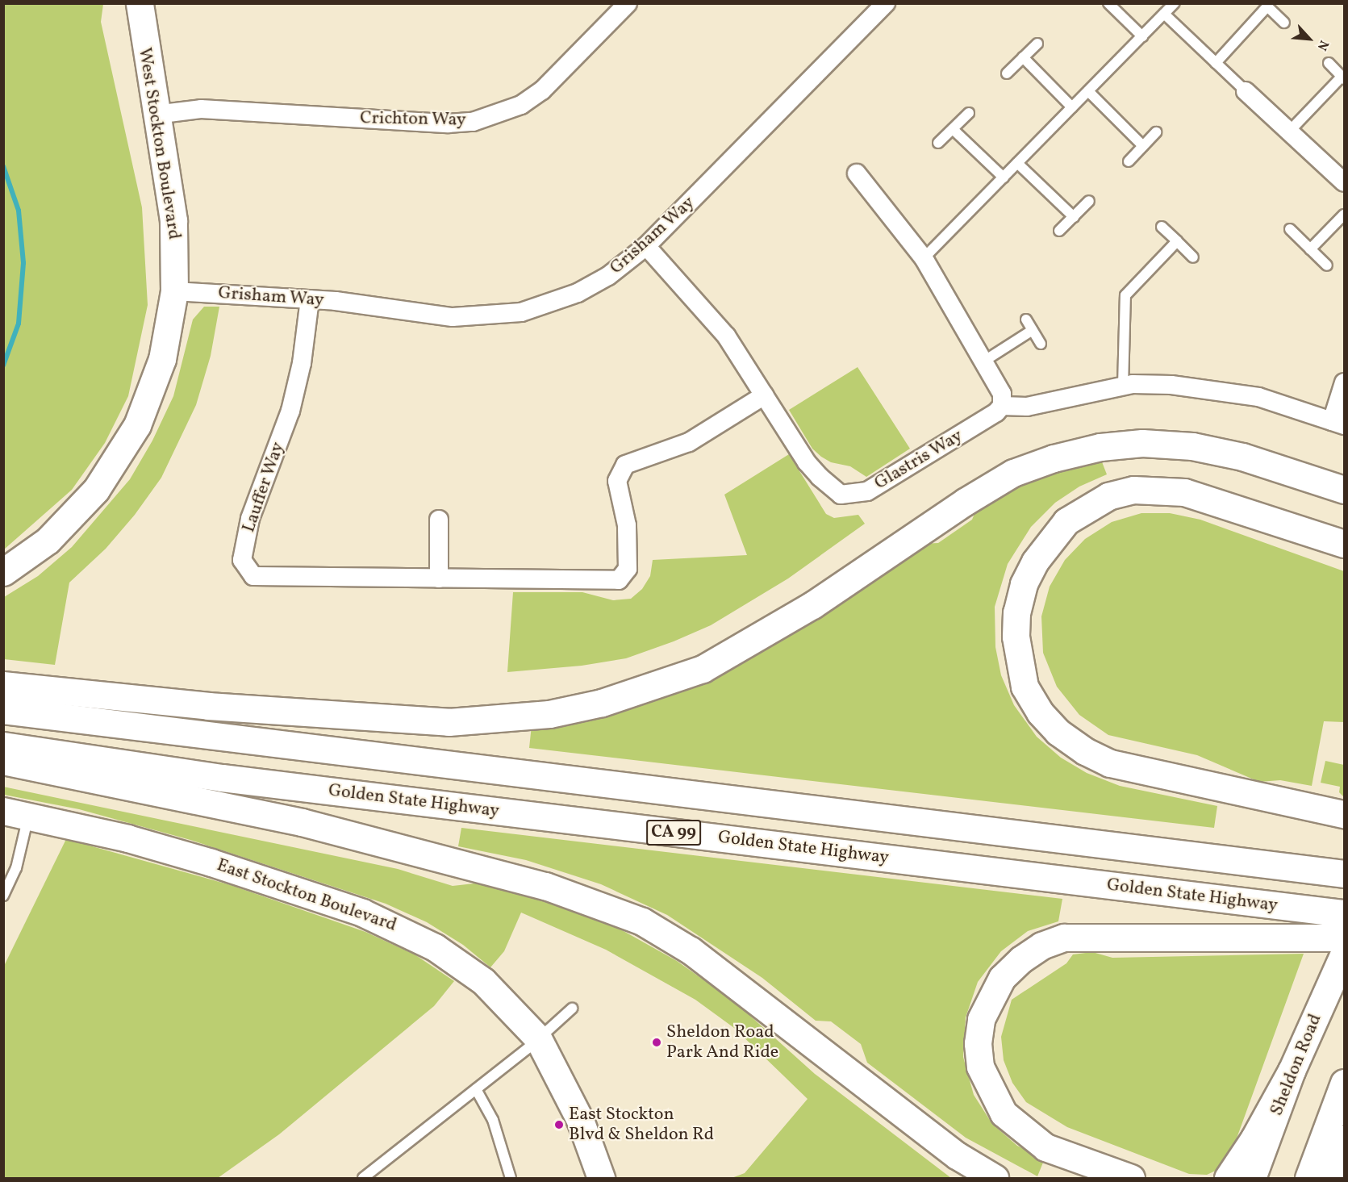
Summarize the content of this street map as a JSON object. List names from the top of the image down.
{
  "streets": {
    "main road": [
      "West Stockton Boulevard",
      "Golden State Highway",
      "CA 99",
      "East Stockton Boulevard",
      "Sheldon Road"
    ],
    "street": [
      "Crichton Way",
      "Grisham Way",
      "Glastris Way",
      "Lauffer Way"
    ]
  },
  "crossings": [
    ["Crichton Way", "West Stockton Boulevard"],
    ["West Stockton Boulevard", "Grisham Way"],
    ["Grisham Way", "Glastris Way"],
    ["Grisham Way", "Lauffer Way"],
    ["Glastris Way", "Lauffer Way"]
  ],
  "places": ["Sheldon Road Park And Ride", "East Stockton Blvd & Sheldon Rd"],
  "north": "bottom right"
}
